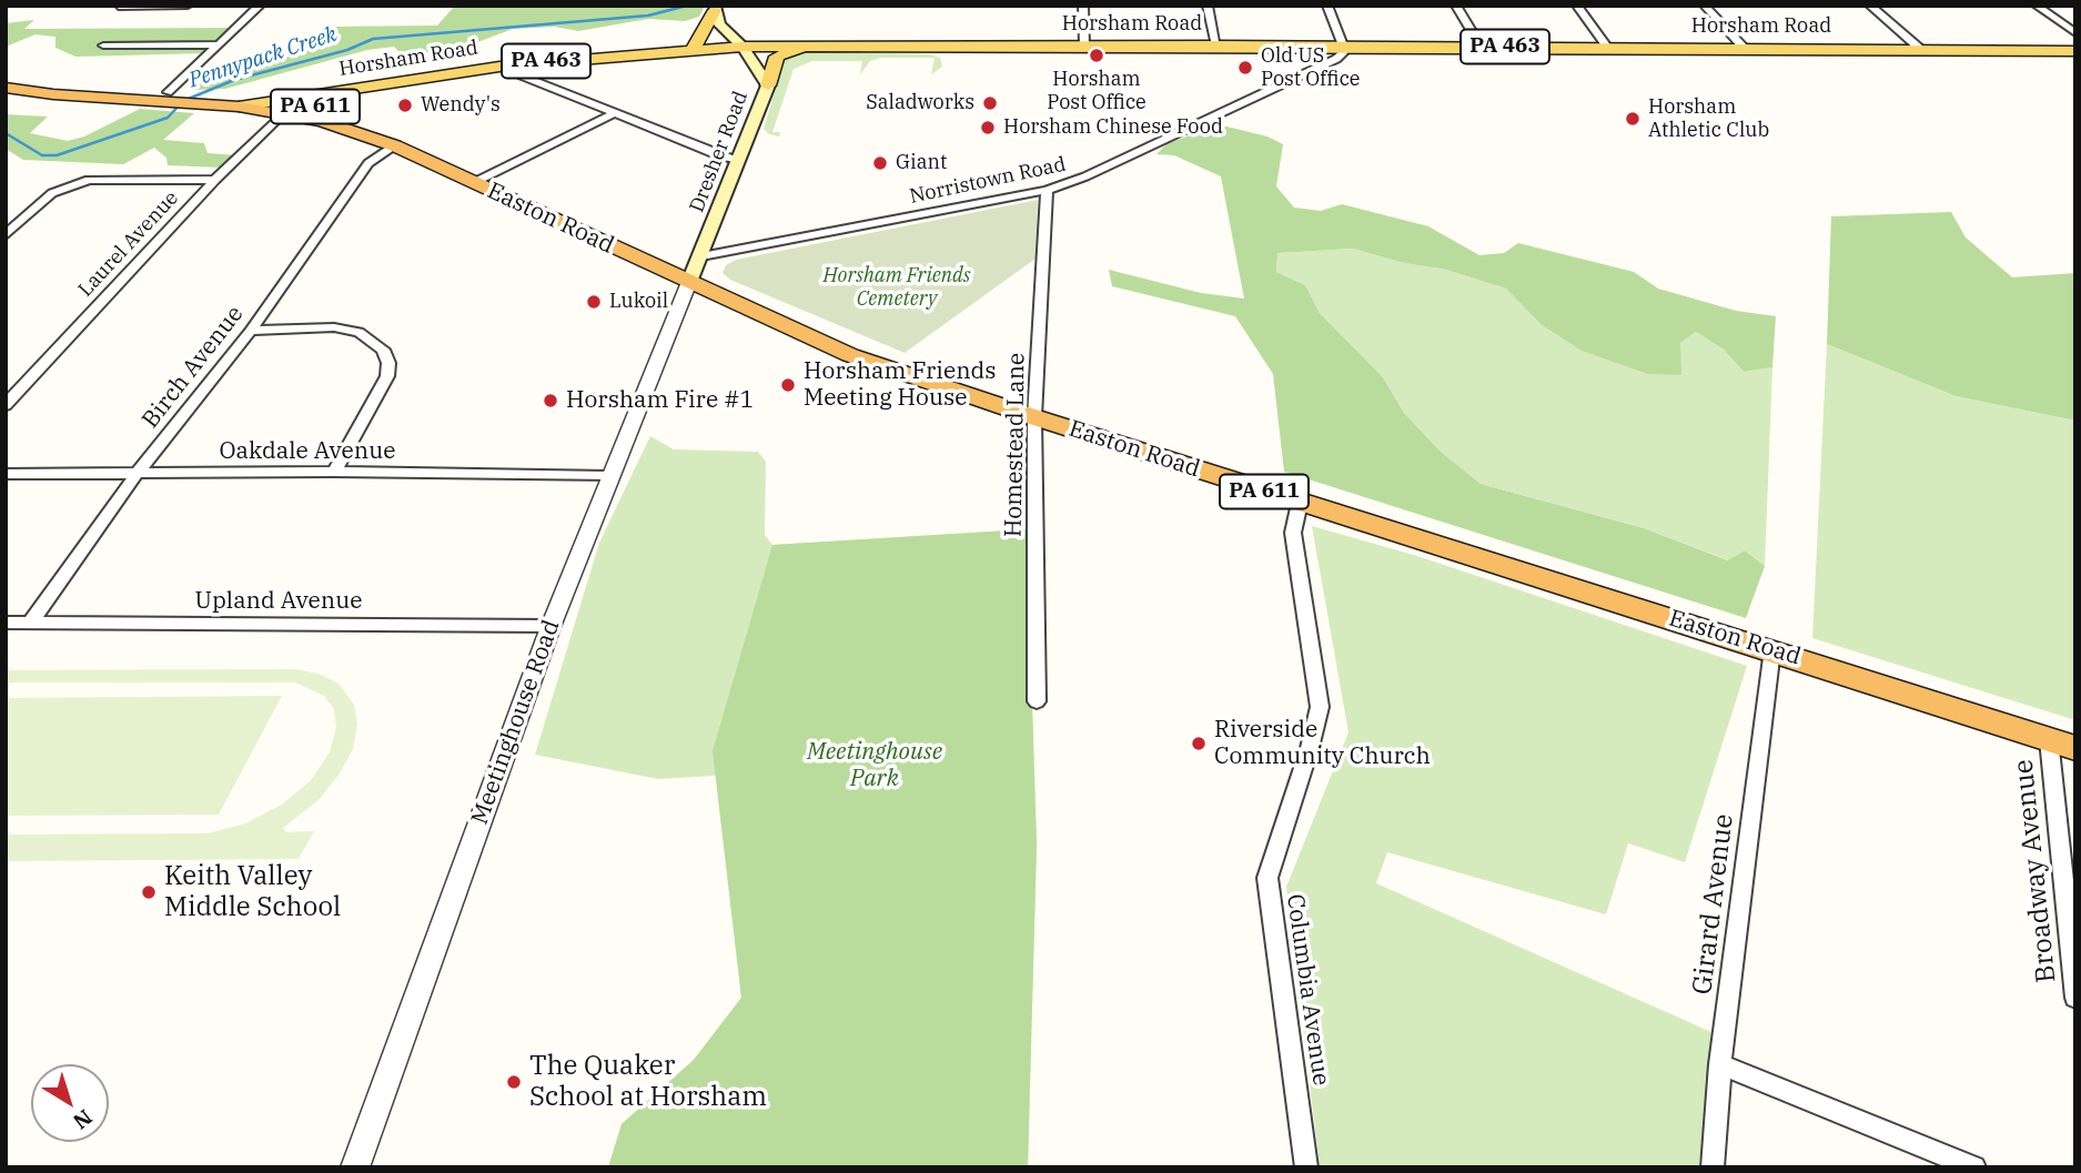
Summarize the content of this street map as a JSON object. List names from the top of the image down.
{
  "streets": {
    "highway": ["PA 611", "Easton Road"],
    "main road": ["Horsham Road", "PA 463", "Dresher Road"],
    "street": [
      "Norristown Road",
      "Laurel Avenue",
      "Birch Avenue",
      "Homestead Lane",
      "Oakdale Avenue",
      "Upland Avenue",
      "Meetinghouse Road",
      "Broadway Avenue",
      "Girard Avenue",
      "Columbia Avenue"
    ]
  },
  "crossings": [
    ["Horsham Road", "Dresher Road"],
    ["Horsham Road", "Norristown Road"],
    ["Horsham Road", "Easton Road"],
    ["Horsham Road", "Laurel Avenue"],
    ["Dresher Road", "Norristown Road"],
    ["Dresher Road", "Easton Road"],
    ["Dresher Road", "Meetinghouse Road"],
    ["Norristown Road", "Homestead Lane"],
    ["Easton Road", "Laurel Avenue"],
    ["Easton Road", "Birch Avenue"],
    ["Easton Road", "Homestead Lane"],
    ["Easton Road", "Meetinghouse Road"],
    ["Easton Road", "Broadway Avenue"],
    ["Easton Road", "Girard Avenue"],
    ["Easton Road", "Columbia Avenue"],
    ["Birch Avenue", "Oakdale Avenue"],
    ["Birch Avenue", "Upland Avenue"],
    ["Oakdale Avenue", "Meetinghouse Road"],
    ["Upland Avenue", "Meetinghouse Road"]
  ],
  "water": ["Pennypack Creek"],
  "parks": ["Horsham Friends Cemetery", "Meetinghouse Park"],
  "places": [
    "Horsham Post Office",
    "Old US Post Office",
    "Saladworks",
    "Wendy's",
    "Horsham Athletic Club",
    "Horsham Chinese Food",
    "Giant",
    "Lukoil",
    "Horsham Friends Meeting House",
    "Horsham Fire #1",
    "Riverside Community Church",
    "Keith Valley Middle School",
    "The Quaker School at Horsham"
  ],
  "north": "bottom right"
}
